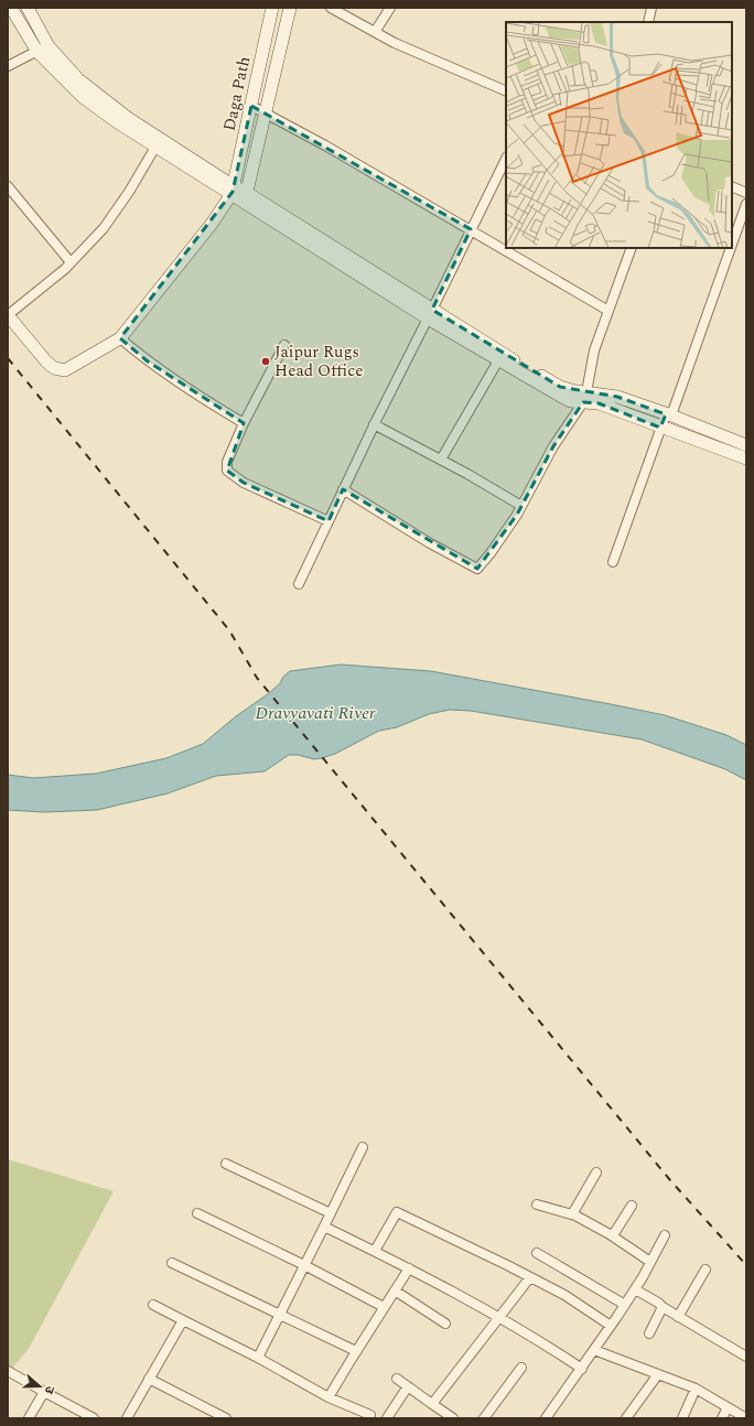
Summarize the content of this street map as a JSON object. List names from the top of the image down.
{
  "streets": {
    "street": ["Daga Path"]
  },
  "water": ["Dravyavati River"],
  "places": ["Jaipur Rugs Head Office"],
  "north": "right"
}
